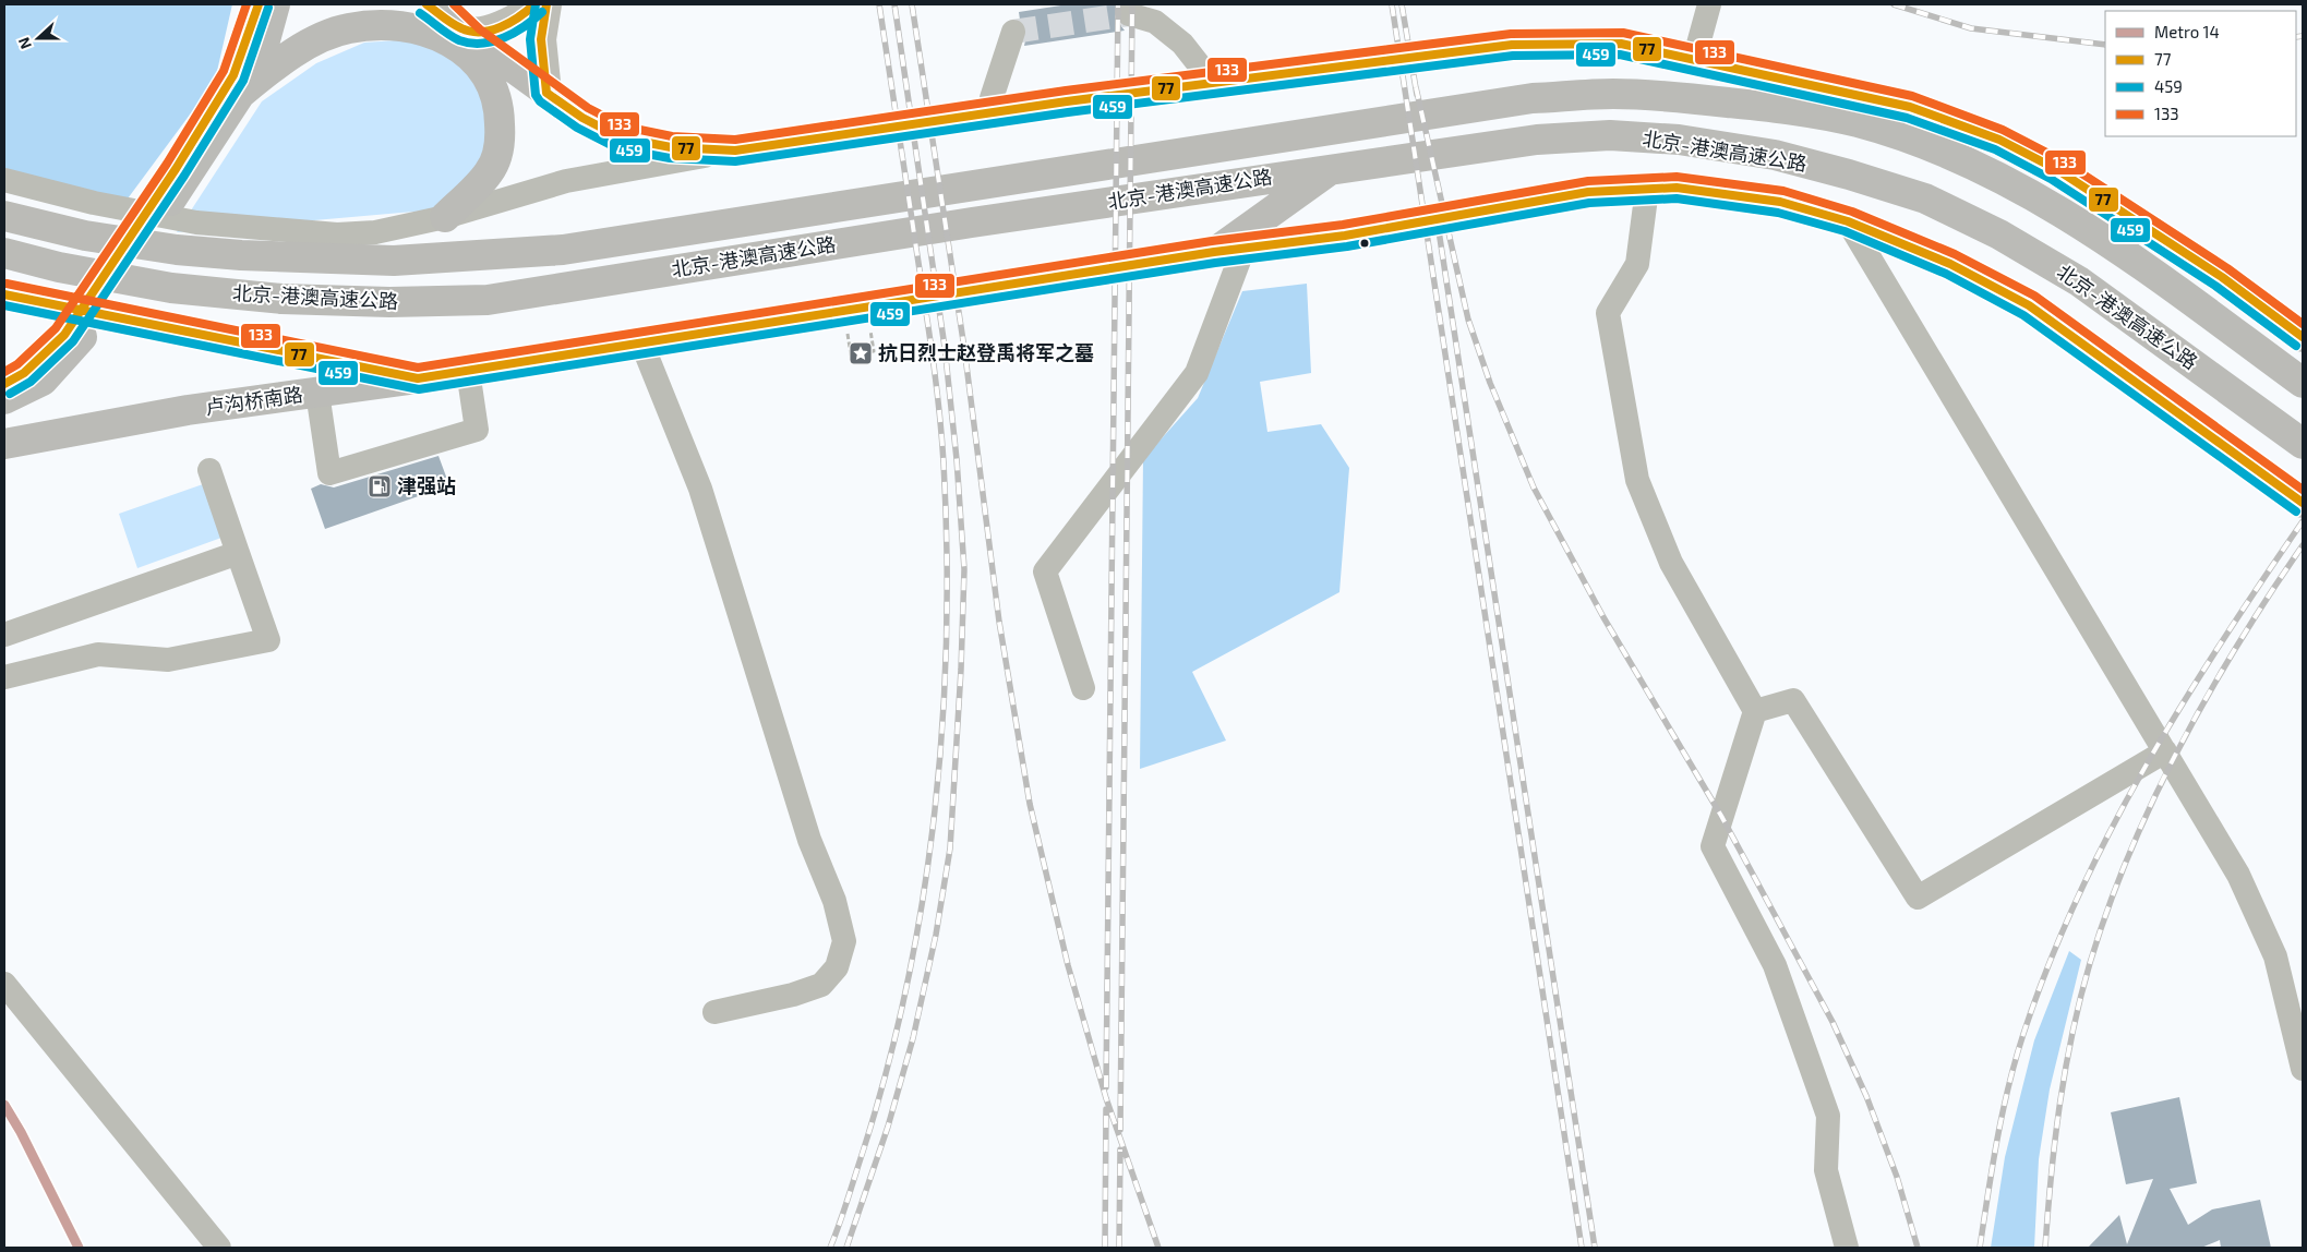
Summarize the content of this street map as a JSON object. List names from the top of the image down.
{
  "streets": {
    "highway": ["北京-港澳高速公路", "卢沟桥南路"]
  },
  "places": {
    "place": ["抗日烈士赵登禹将军之墓"],
    "fuel station": ["津强站"]
  },
  "lines": [
    "transit line 77",
    "transit line 459",
    "transit line 133",
    "metro line 14"
  ],
  "legend": [
    "Metro 14",
    "77",
    "459",
    "133"
  ],
  "north": "left"
}
